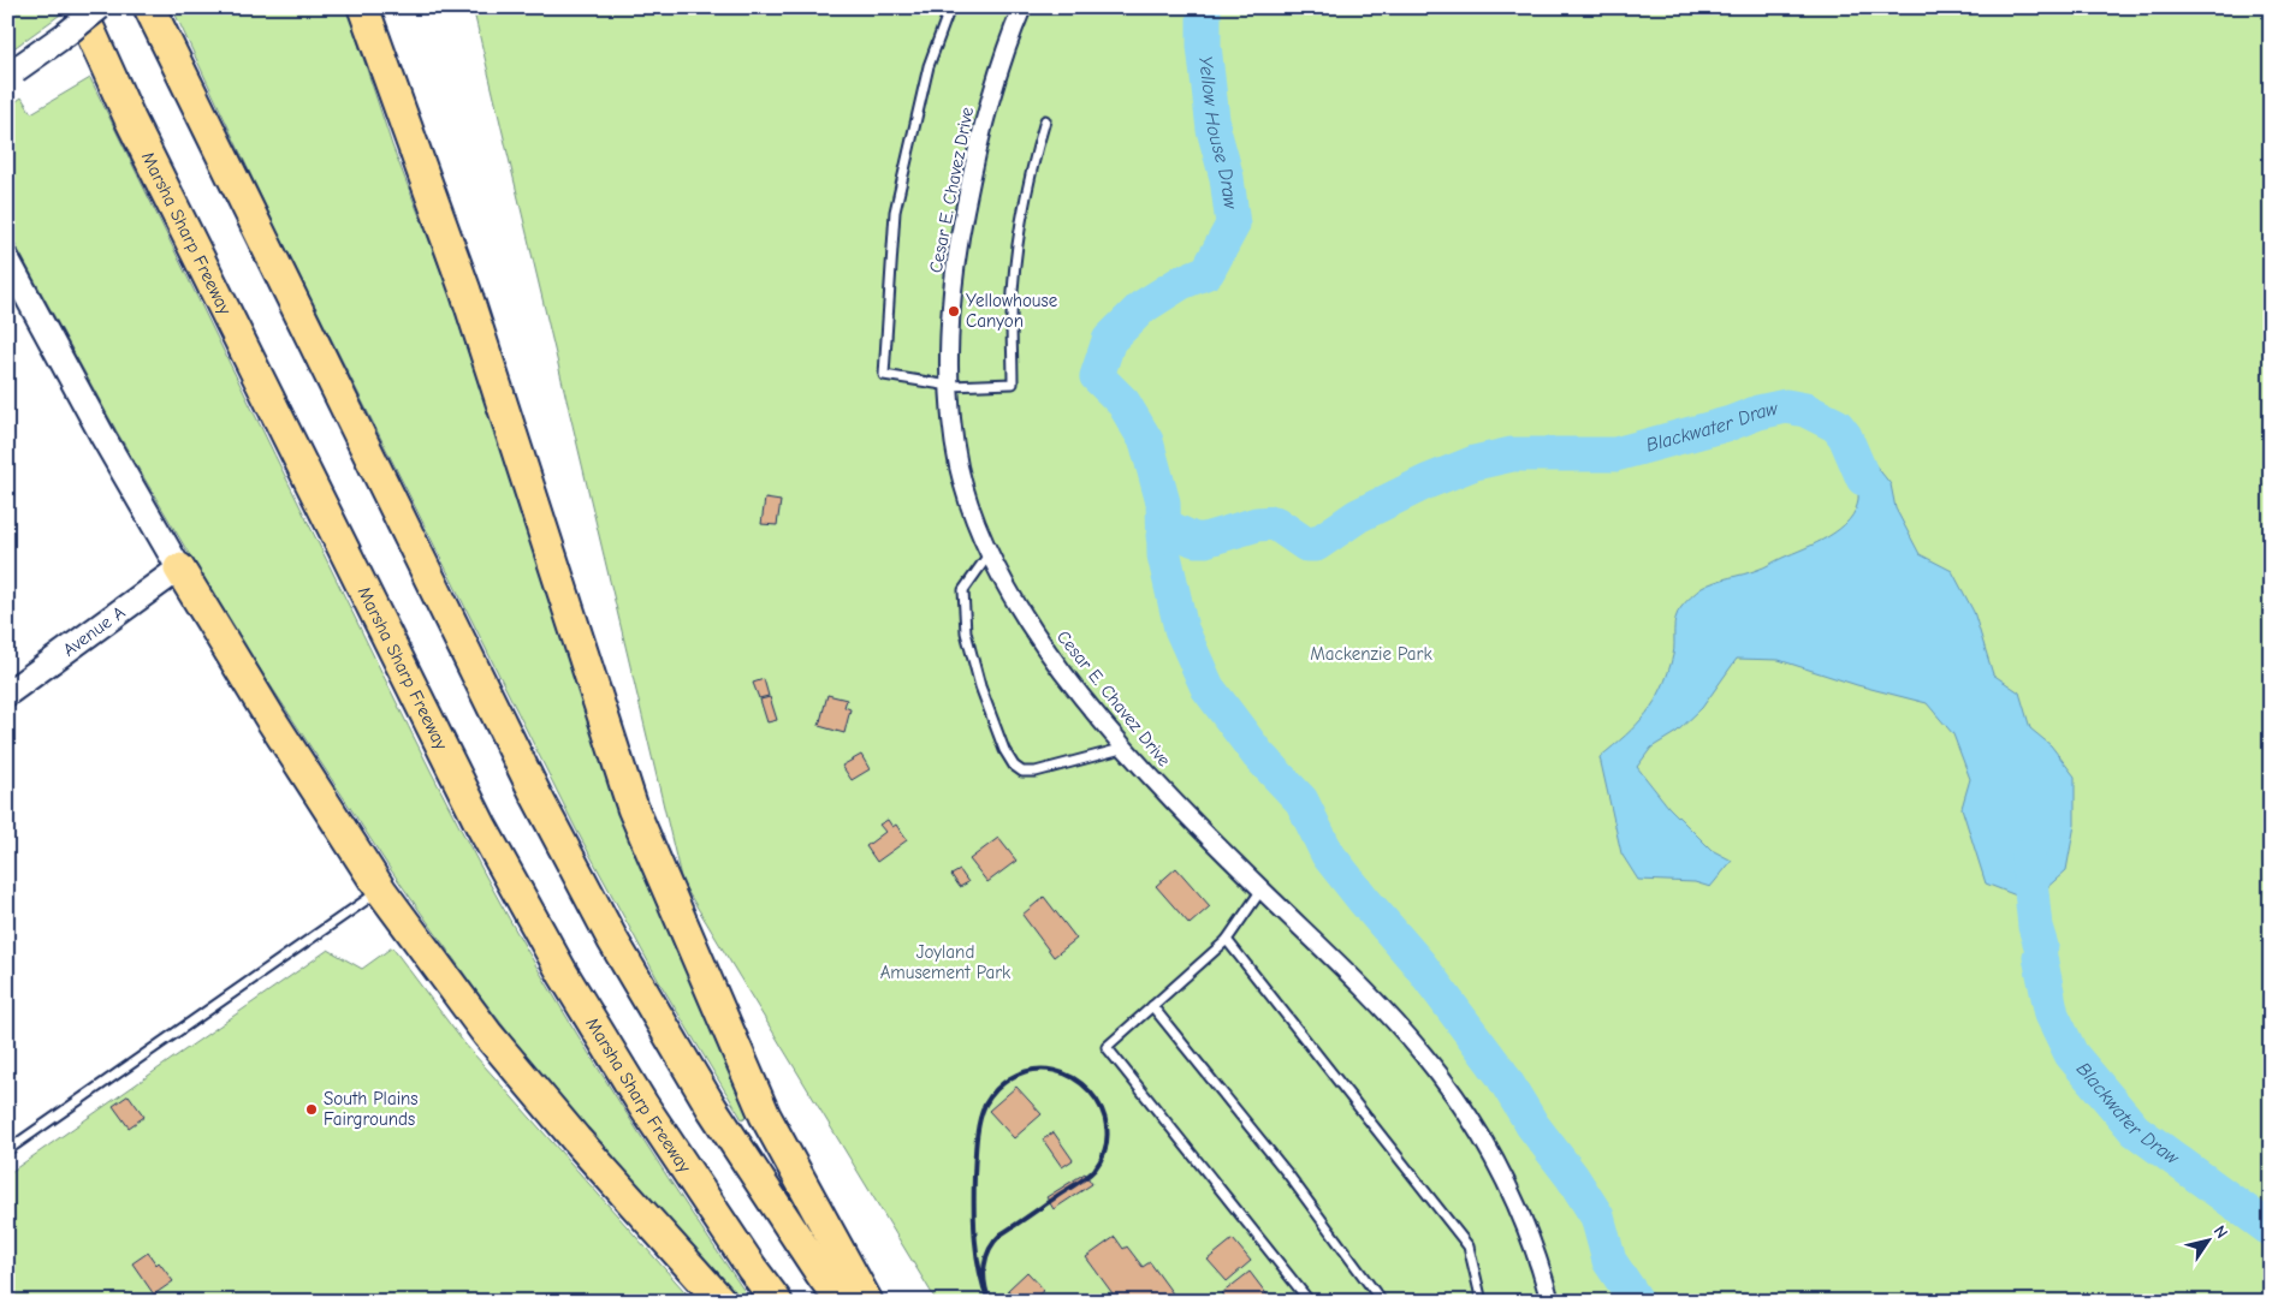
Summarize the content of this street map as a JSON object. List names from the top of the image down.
{
  "streets": {
    "highway": ["Marsha Sharp Freeway"],
    "main road": ["Avenue A"],
    "street": ["Cesar E. Chavez Drive"]
  },
  "water": ["Yellow House Draw", "Blackwater Draw"],
  "parks": ["Mackenzie Park", "Joyland Amusement Park"],
  "places": ["Yellowhouse Canyon", "South Plains Fairgrounds"],
  "north": "top right"
}
